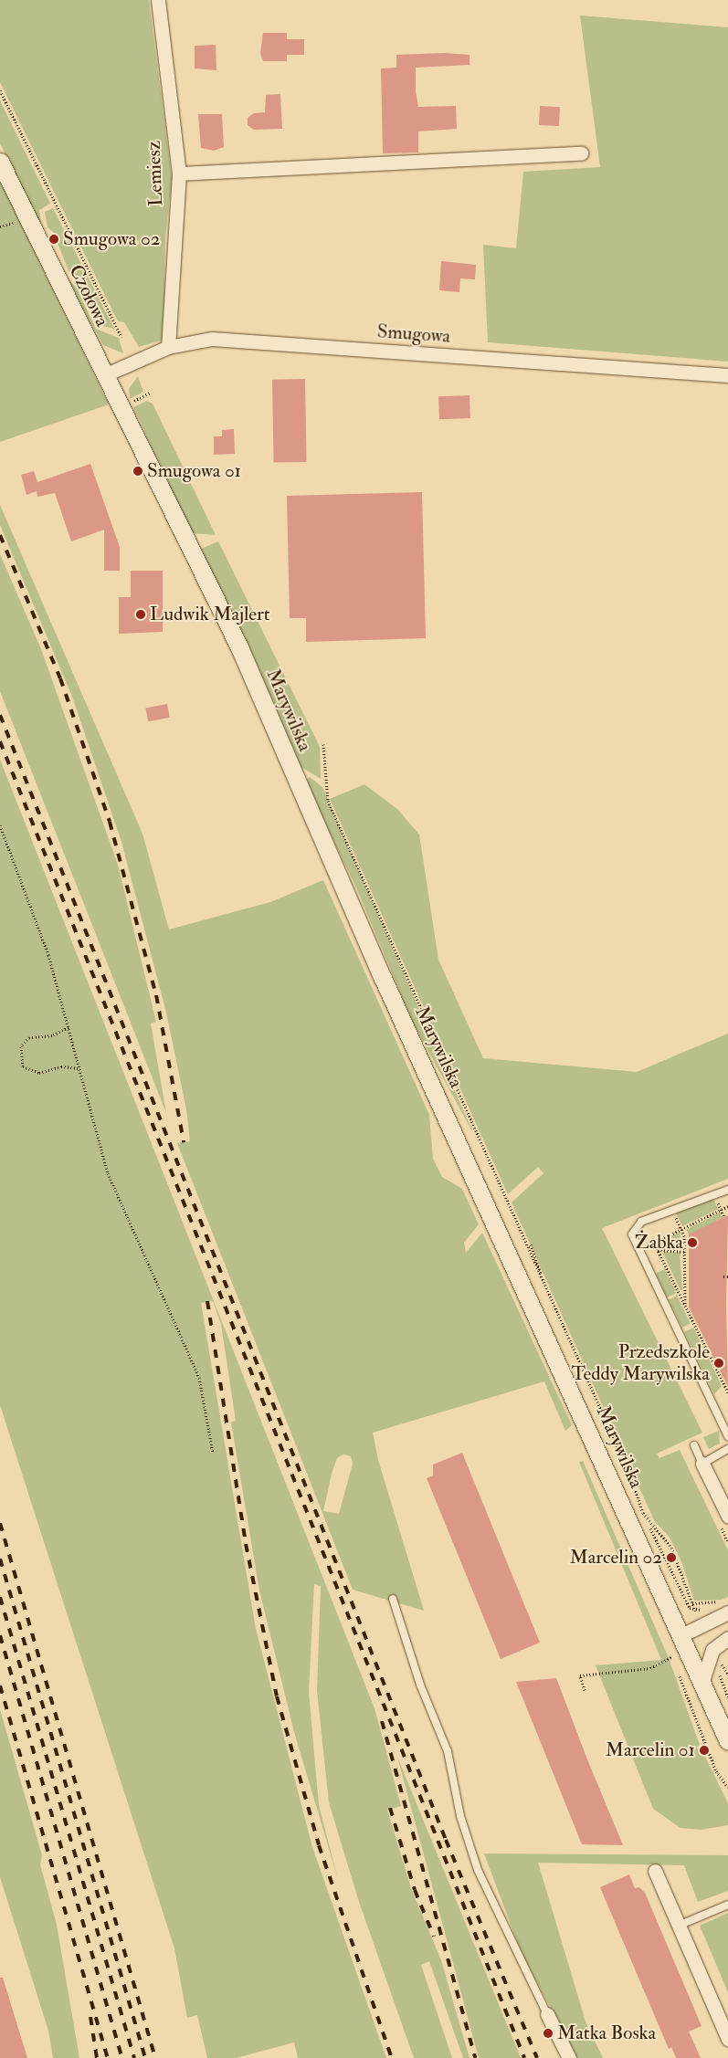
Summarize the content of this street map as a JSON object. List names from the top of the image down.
{
  "streets": {
    "street": [
      "Lemiesz",
      "Czołowa",
      "Smugowa",
      "Marywilska"
    ]
  },
  "crossings": [
    ["Lemiesz", "Smugowa"],
    ["Czołowa", "Smugowa"],
    ["Czołowa", "Marywilska"],
    ["Smugowa", "Marywilska"]
  ],
  "places": [
    "Smugowa 02",
    "Smugowa 01",
    "Ludwik Majlert",
    "Żabka",
    "Przedszkole Teddy Marywilska",
    "Marcelin 02",
    "Marcelin 01",
    "Matka Boska"
  ]
}
